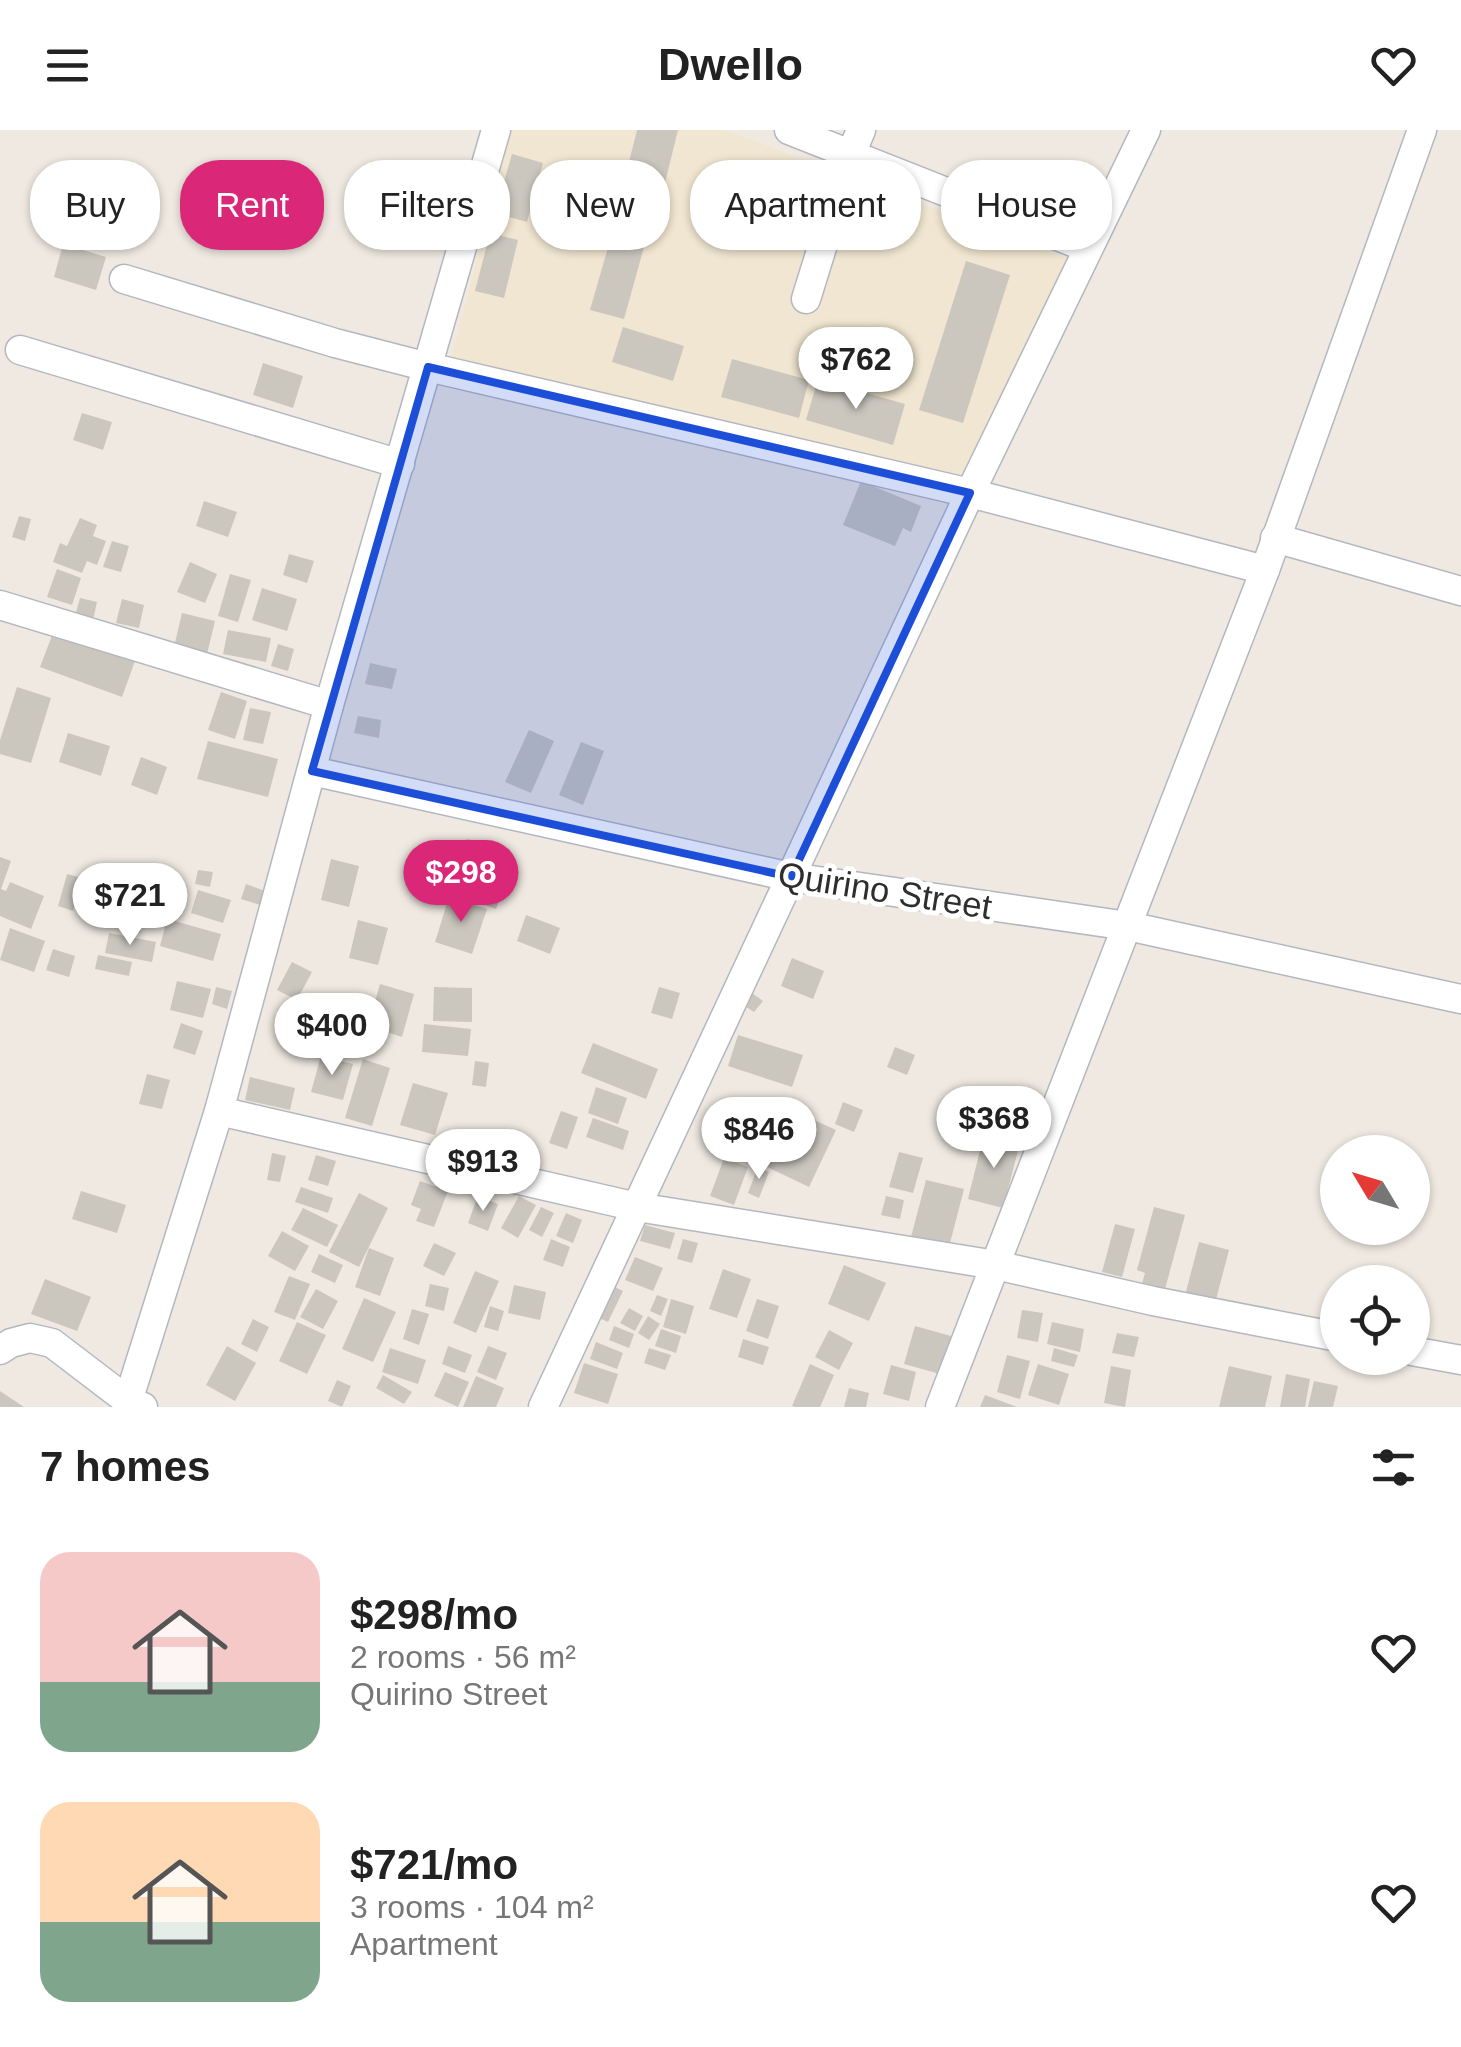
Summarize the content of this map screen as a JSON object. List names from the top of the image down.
{
  "streets": {
    "street": ["Quirino Street"]
  },
  "north": "top left",
  "page": {
    "header": "Dwello",
    "chip": [
      "Buy",
      "Rent",
      "Filters",
      "New",
      "Apartment",
      "House"
    ],
    "price": [
      "$762",
      "$298",
      "$721",
      "$400",
      "$368",
      "$846",
      "$913"
    ],
    "heading": "7 homes",
    "list": [
      {
        "name": "$298/mo",
        "note": "2 rooms · 56 m² · Quirino Street"
      },
      {
        "name": "$721/mo",
        "note": "3 rooms · 104 m² · Apartment"
      }
    ]
  }
}
